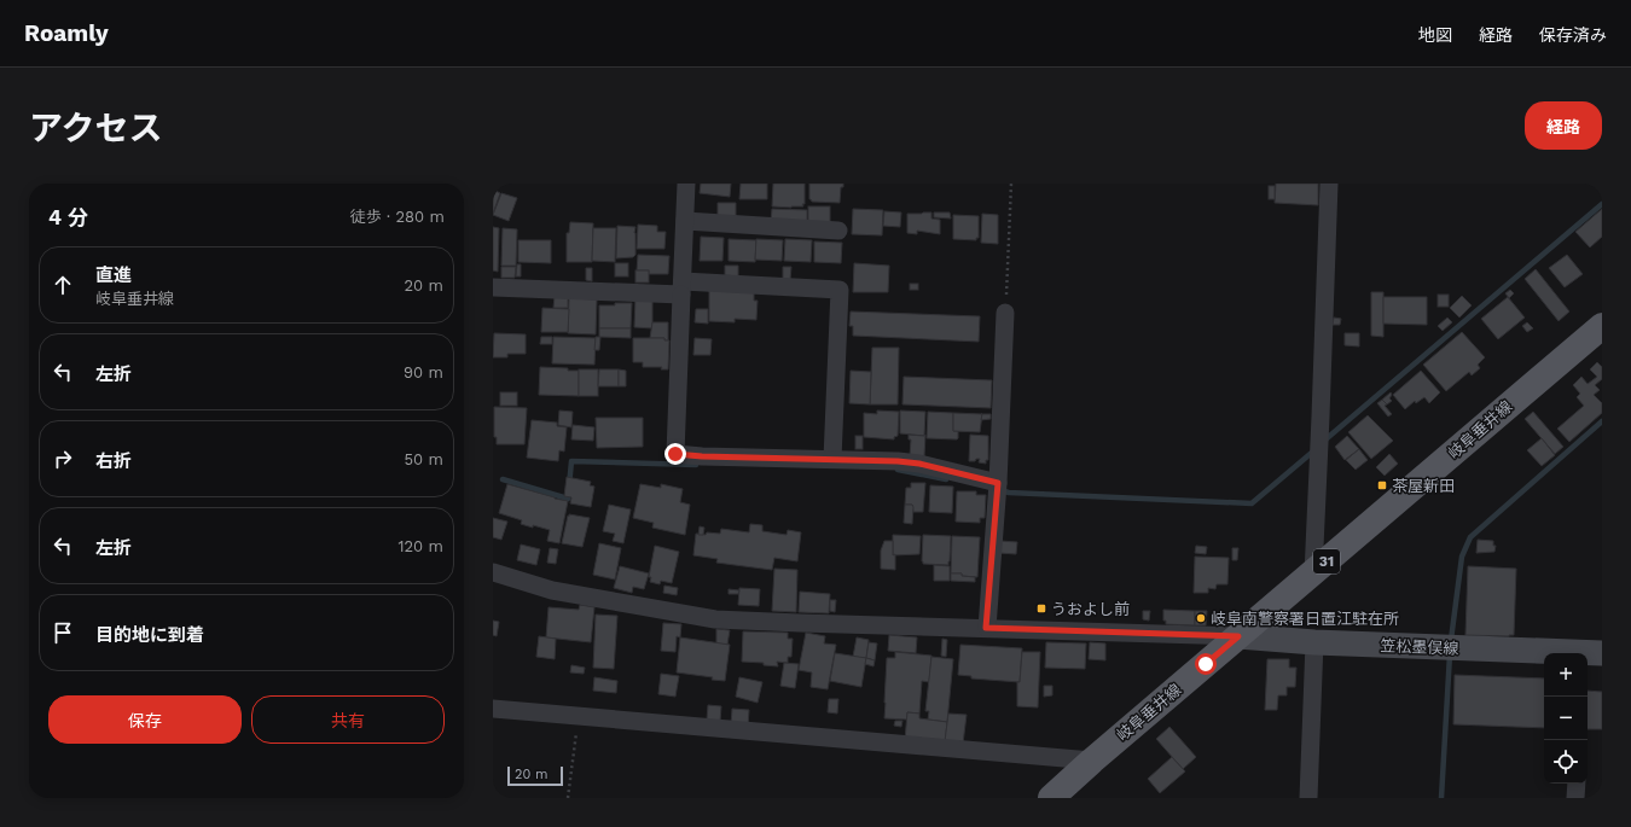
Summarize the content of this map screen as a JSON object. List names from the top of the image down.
{
  "streets": {
    "main road": ["岐阜垂井線", "31", "笠松墨俣線"]
  },
  "crossings": [
    ["岐阜垂井線", "笠松墨俣線"]
  ],
  "places": {
    "transit": ["茶屋新田", "うおよし前"],
    "other": ["岐阜南警察署日置江駐在所"]
  },
  "scale_bar": "20 m",
  "page": {
    "header": "Roamly",
    "nav": ["地図", "経路", "保存済み"],
    "title": "アクセス",
    "buttons": [
      "経路",
      ["保存", "共有"]
    ],
    "heading": ["4 分", "徒歩 · 280 m"],
    "list": [
      ["直進", "岐阜垂井線", "20 m"],
      ["左折", "90 m"],
      ["右折", "50 m"],
      ["左折", "120 m"],
      "目的地に到着"
    ],
    "map_buttons": ["+", "−"],
    "scale": "20 m"
  }
}
